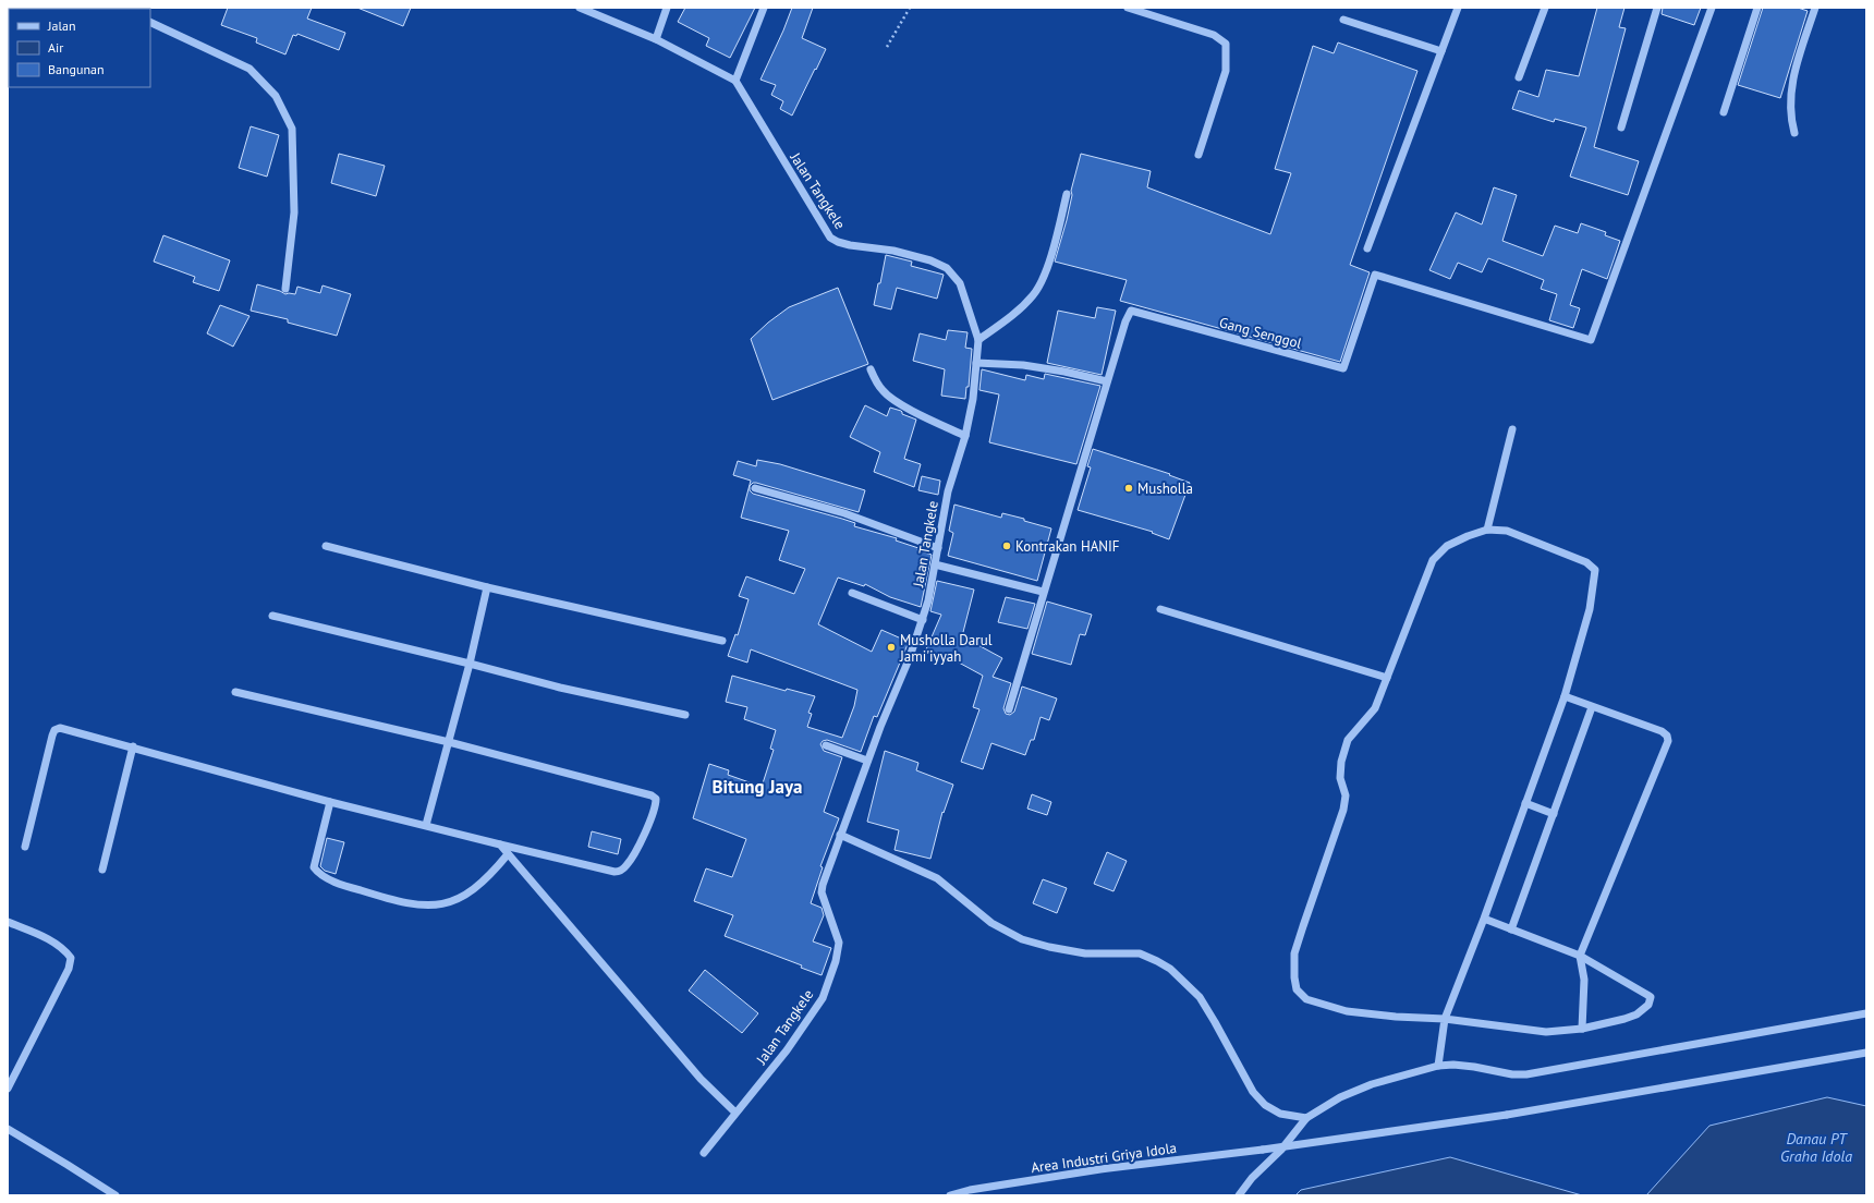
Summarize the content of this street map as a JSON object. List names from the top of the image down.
{
  "streets": {
    "street": ["Jalan Tangkele", "Gang Senggol", "Area Industri Griya Idola"]
  },
  "districts": ["Bitung Jaya"],
  "water": ["Danau PT Graha Idola"],
  "places": ["Musholla", "Kontrakan HANIF", "Musholla Darul Jami'iyyah"],
  "legend": ["Jalan", "Air", "Bangunan"]
}
